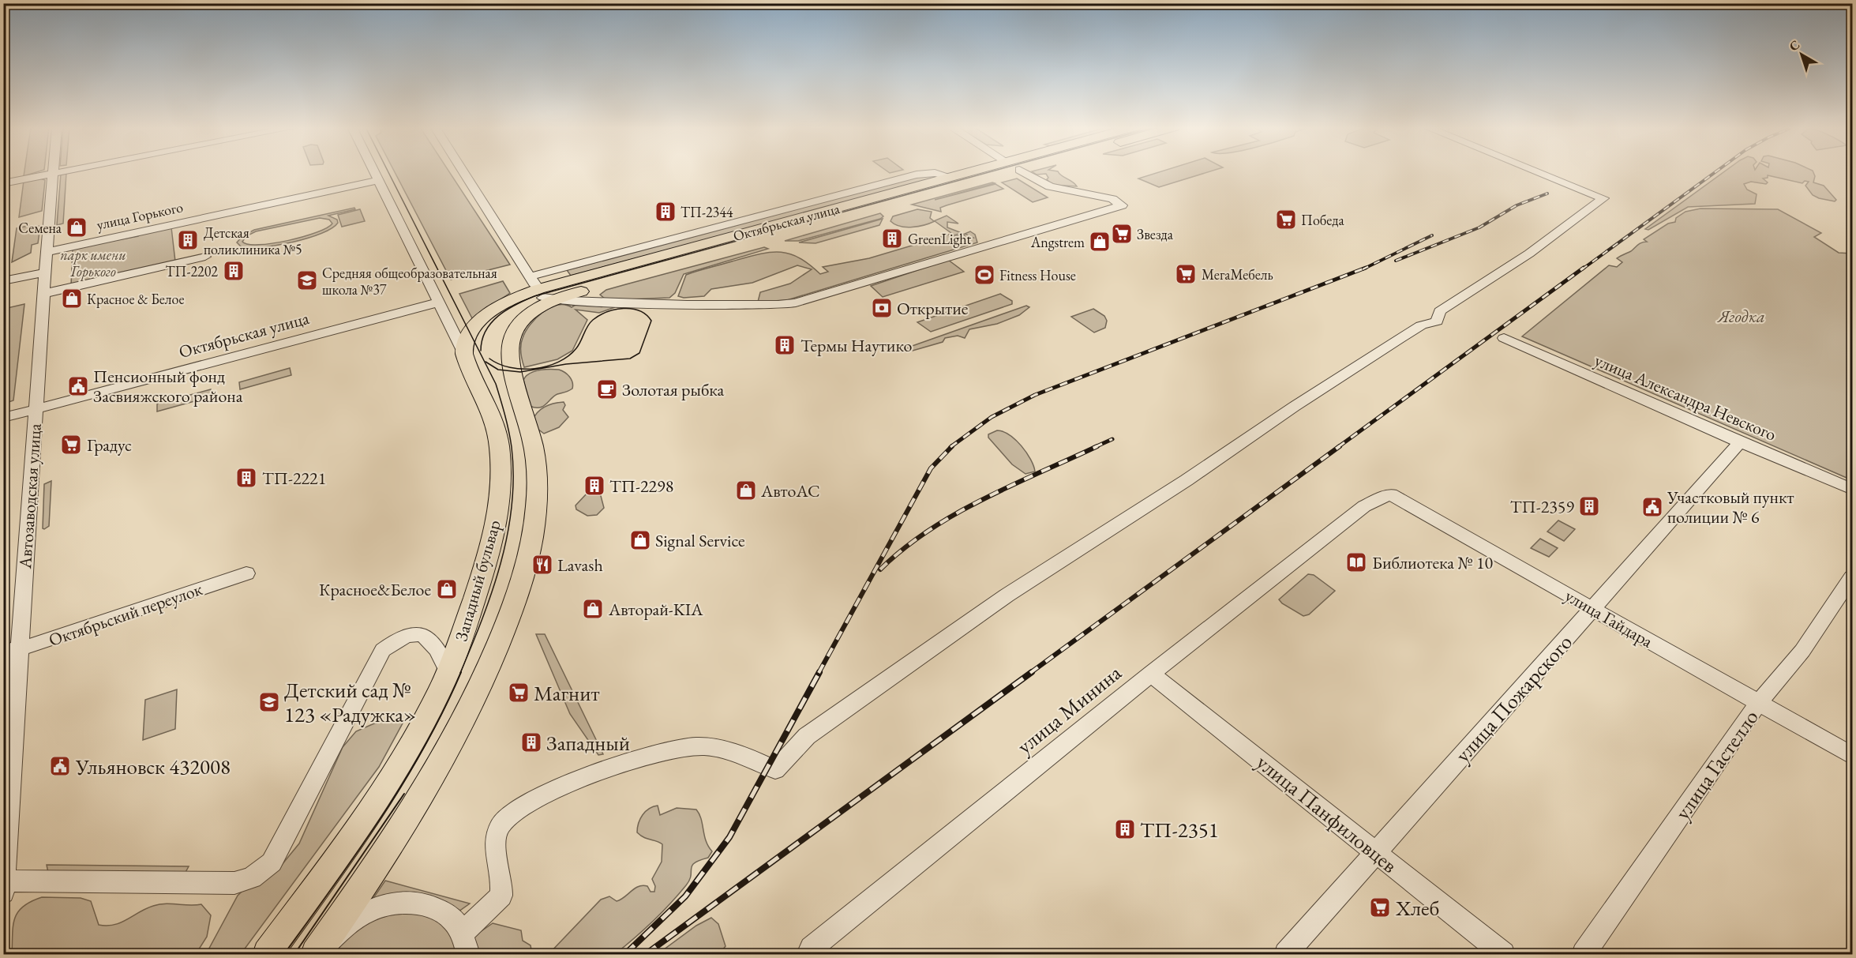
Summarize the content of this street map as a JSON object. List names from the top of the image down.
{
  "streets": {
    "main road": ["Октябрьская улица", "Западный бульвар"],
    "street": [
      "улица Горького",
      "улица Александра Невского",
      "Автозаводская улица",
      "Октябрьский переулок",
      "улица Гайдара",
      "улица Пожарского",
      "улица Минина",
      "улица Гастелло",
      "улица Панфиловцев"
    ]
  },
  "crossings": [
    ["улица Горького", "Автозаводская улица"],
    ["улица Горького", "Западный бульвар"],
    ["Октябрьская улица", "Автозаводская улица"],
    ["Октябрьская улица", "Западный бульвар"],
    ["улица Александра Невского", "улица Пожарского"],
    ["Автозаводская улица", "Октябрьский переулок"],
    ["улица Гайдара", "улица Пожарского"],
    ["улица Гайдара", "улица Минина"],
    ["улица Гайдара", "улица Гастелло"],
    ["улица Пожарского", "улица Панфиловцев"],
    ["улица Минина", "улица Панфиловцев"]
  ],
  "parks": ["парк имени Горького", "Ягодка"],
  "places": {
    "building": [
      "ТП-2344",
      "GreenLight",
      "Детская поликлиника №5",
      "ТП-2202",
      "Термы Наутико",
      "ТП-2221",
      "ТП-2298",
      "ТП-2359",
      "Западный",
      "ТП-2351"
    ],
    "supermarket": [
      "Победа",
      "Звезда",
      "МегаМебель",
      "Градус",
      "Магнит",
      "Хлеб"
    ],
    "shop": [
      "Семена",
      "Angstrem",
      "Красное & Белое",
      "АвтоАС",
      "Signal Service",
      "Красное&Белое",
      "Авторай-KIA"
    ],
    "sports": ["Fitness House"],
    "school or university": ["Средняя общеобразовательная школа №37", "Детский сад № 123 «Радужка»"],
    "bank": ["Открытие"],
    "public building": ["Пенсионный фонд Засвияжского района", "Участковый пункт полиции № 6", "Ульяновск 432008"],
    "cafe": ["Золотая рыбка"],
    "library": ["Библиотека № 10"],
    "restaurant": ["Lavash"]
  },
  "north": "top left"
}
